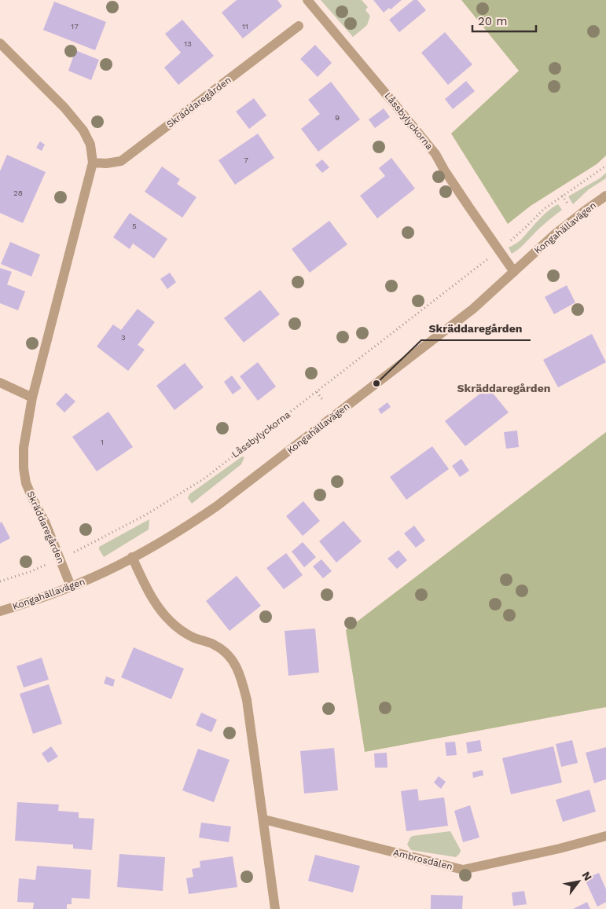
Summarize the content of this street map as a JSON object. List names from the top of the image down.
{
  "streets": {
    "street": [
      "Skräddaregården",
      "Låssbylyckorna",
      "Kongahällavägen",
      "Ambrosdalen"
    ]
  },
  "crossings": [
    ["Skräddaregården", "Låssbylyckorna"],
    ["Skräddaregården", "Kongahällavägen"],
    ["Låssbylyckorna", "Kongahällavägen"]
  ],
  "districts": ["Skräddaregården"],
  "places": ["Skräddaregården"],
  "house_numbers": [
    "17",
    "11",
    "13",
    "9",
    "7",
    "28",
    "5",
    "3",
    "1"
  ],
  "scale_bar": "20 m",
  "north": "top right"
}
